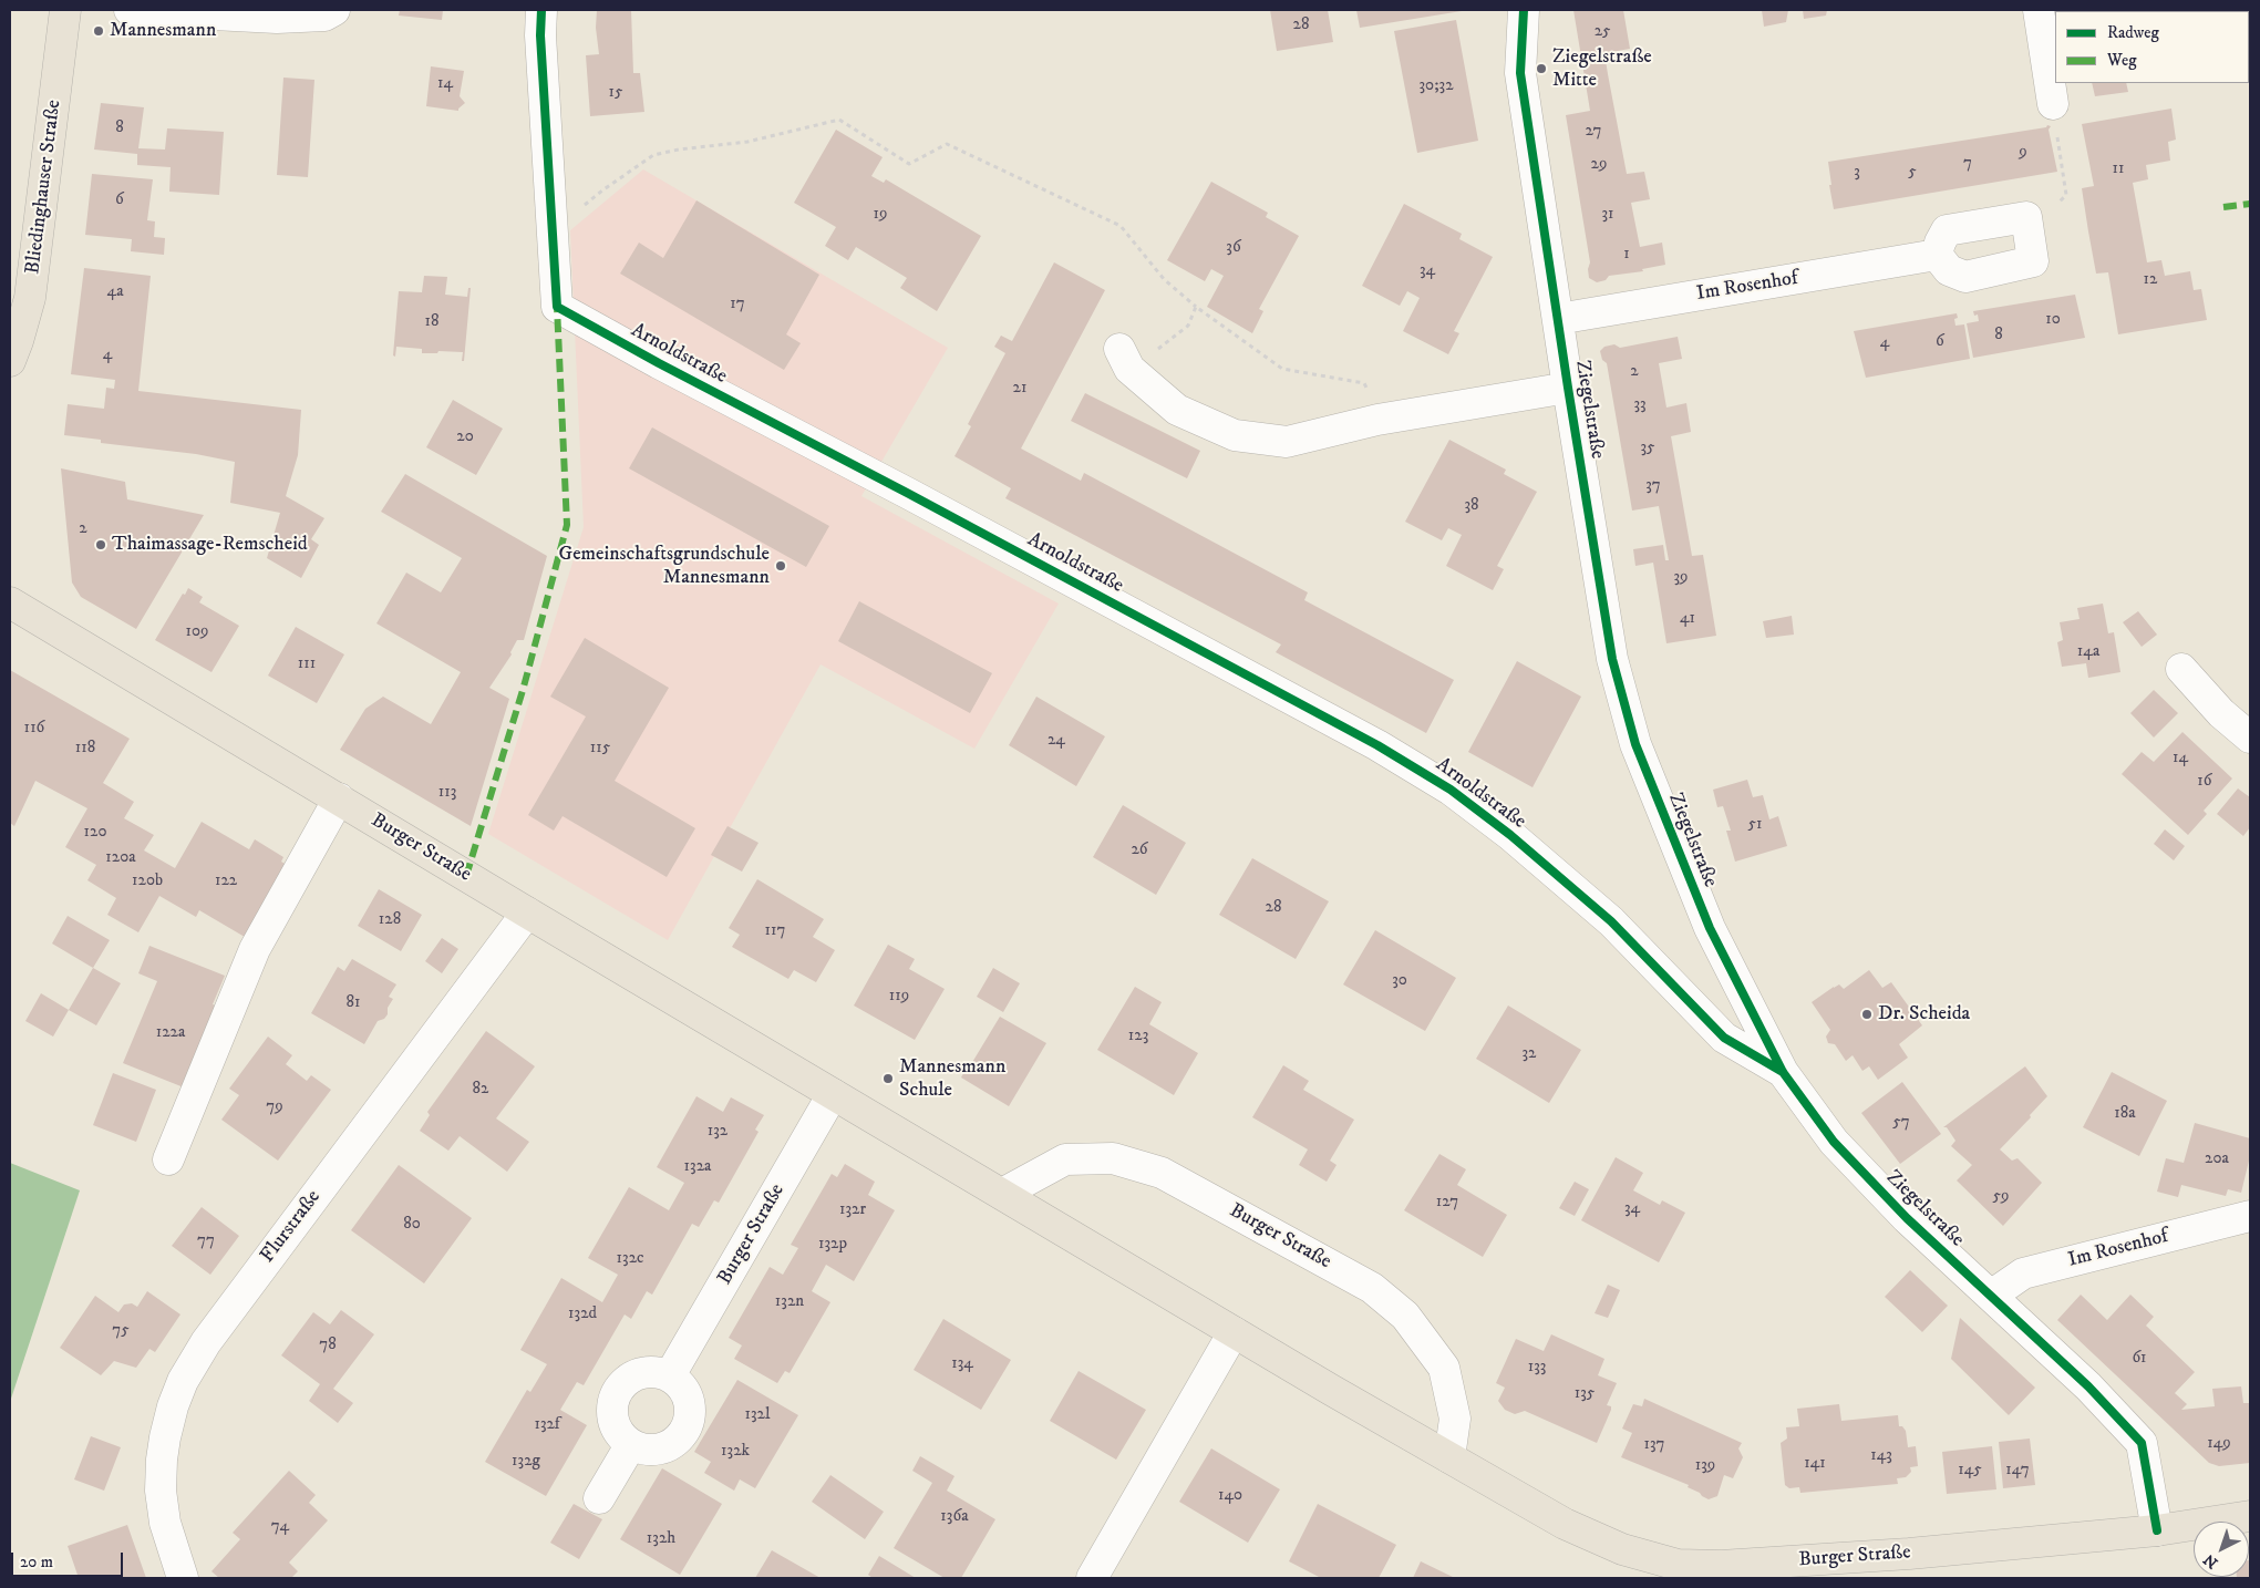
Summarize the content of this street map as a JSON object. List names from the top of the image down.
{
  "streets": {
    "main road": ["Bliedinghauser Straße", "Burger Straße"],
    "street": [
      "Im Rosenhof",
      "Arnoldstraße",
      "Ziegelstraße",
      "Flurstraße"
    ]
  },
  "crossings": [
    ["Im Rosenhof", "Ziegelstraße"],
    ["Arnoldstraße", "Ziegelstraße"],
    ["Ziegelstraße", "Burger Straße"],
    ["Burger Straße", "Flurstraße"]
  ],
  "places": [
    "Mannesmann",
    "Ziegelstraße Mitte",
    "Thaimassage-Remscheid",
    "Gemeinschaftsgrundschule Mannesmann",
    "Dr. Scheida",
    "Mannesmann Schule"
  ],
  "house_numbers": [
    "28",
    "25",
    "14",
    "30;32",
    "15",
    "8",
    "27",
    "9",
    "7",
    "29",
    "11",
    "3",
    "5",
    "6",
    "19",
    "31",
    "36",
    "1",
    "34",
    "12",
    "4a",
    "17",
    "10",
    "18",
    "8",
    "6",
    "4",
    "4",
    "2",
    "21",
    "33",
    "20",
    "35",
    "37",
    "38",
    "2",
    "39",
    "41",
    "109",
    "14a",
    "111",
    "116",
    "24",
    "118",
    "115",
    "14",
    "16",
    "113",
    "51",
    "120",
    "26",
    "120a",
    "120b",
    "122",
    "28",
    "128",
    "117",
    "30",
    "119",
    "81",
    "122a",
    "123",
    "32",
    "82",
    "79",
    "18a",
    "57",
    "132",
    "20a",
    "132a",
    "59",
    "127",
    "34",
    "132r",
    "80",
    "77",
    "132p",
    "132c",
    "132n",
    "132d",
    "75",
    "78",
    "61",
    "134",
    "133",
    "135",
    "132l",
    "132f",
    "149",
    "137",
    "132k",
    "143",
    "132g",
    "141",
    "139",
    "145",
    "147",
    "140",
    "136a",
    "74",
    "132h"
  ],
  "legend": ["Radweg", "Weg"],
  "scale_bar": "20 m",
  "north": "bottom left"
}
